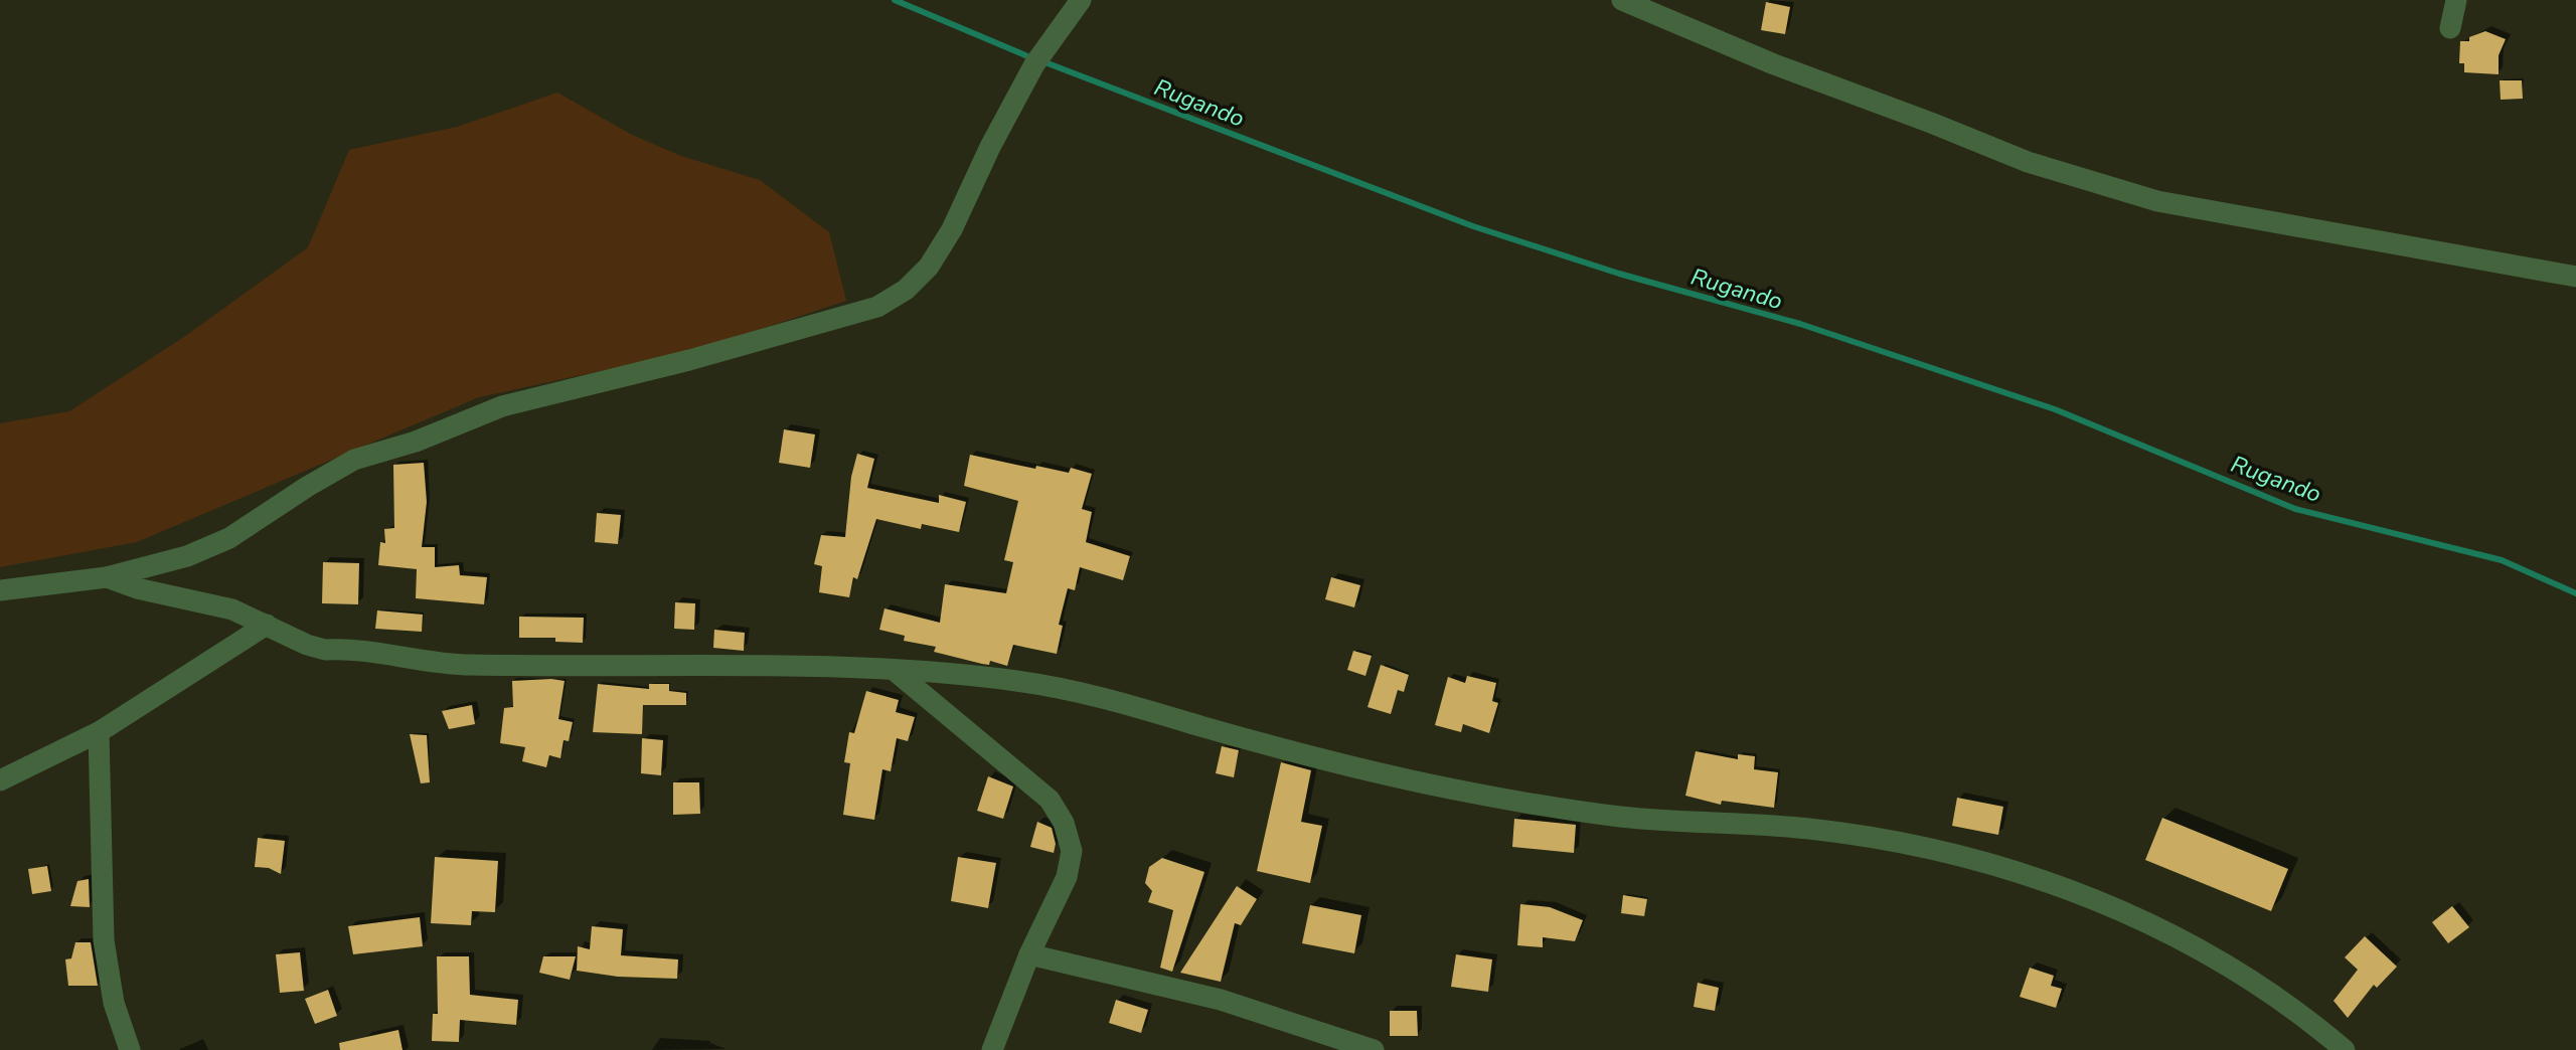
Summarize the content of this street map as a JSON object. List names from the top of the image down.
{
  "water": ["Rugando"]
}
